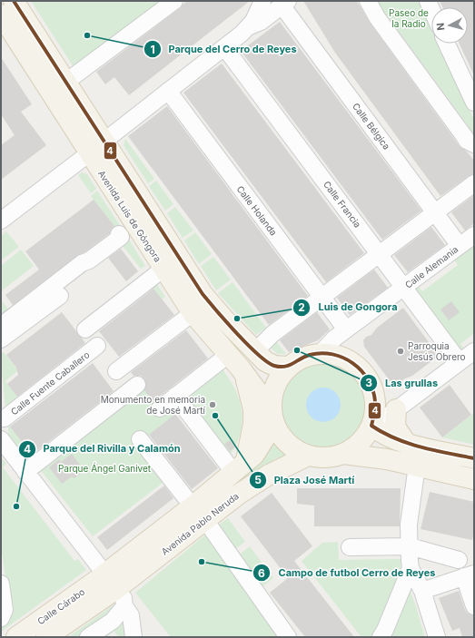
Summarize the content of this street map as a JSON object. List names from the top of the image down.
{
  "streets": {
    "main road": ["Avenida Luis de Góngora", "Avenida Pablo Neruda", "Calle Cárabo"],
    "street": [
      "Calle Bélgica",
      "Calle Francia",
      "Calle Holanda",
      "Calle Alemania",
      "Calle Fuente Caballero"
    ]
  },
  "crossings": [
    ["Calle Bélgica", "Calle Alemania"],
    ["Calle Francia", "Calle Alemania"],
    ["Calle Holanda", "Calle Alemania"],
    ["Avenida Luis de Góngora", "Calle Alemania"],
    ["Avenida Luis de Góngora", "Avenida Pablo Neruda"],
    ["Calle Alemania", "Avenida Pablo Neruda"],
    ["Avenida Pablo Neruda", "Calle Cárabo"]
  ],
  "parks": ["Paseo de la Radio", "Parque Ángel Ganivet"],
  "places": [
    "Parque del Cerro de Reyes",
    "Luis de Gongora",
    "Las grullas",
    "Parroquia Jesús Obrero",
    "Monumento en memoria de José Martí",
    "Plaza José Martí",
    "Parque del Rivilla y Calamón",
    "Campo de futbol Cerro de Reyes"
  ],
  "lines": ["transit line 4"],
  "north": "left"
}
